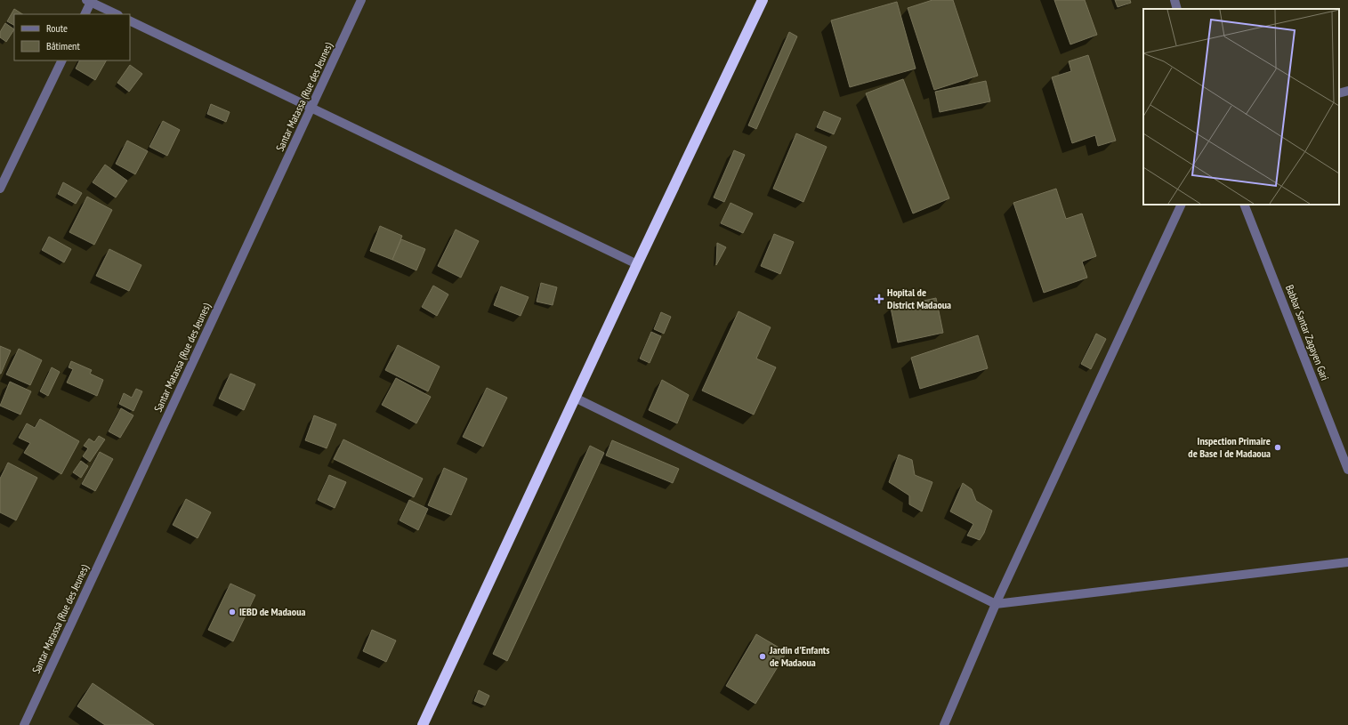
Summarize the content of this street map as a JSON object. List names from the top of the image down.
{
  "streets": {
    "street": ["Santar Matassa (Rue des Jeunes)", "Babbar Santar Zagayen Gari"]
  },
  "places": {
    "health": ["Hopital de District Madaoua"],
    "other": ["Inspection Primaire de Base I de Madaoua", "IEBD de Madaoua", "Jardin d'Enfants de Madaoua"]
  },
  "legend": ["Route", "Bâtiment"]
}
